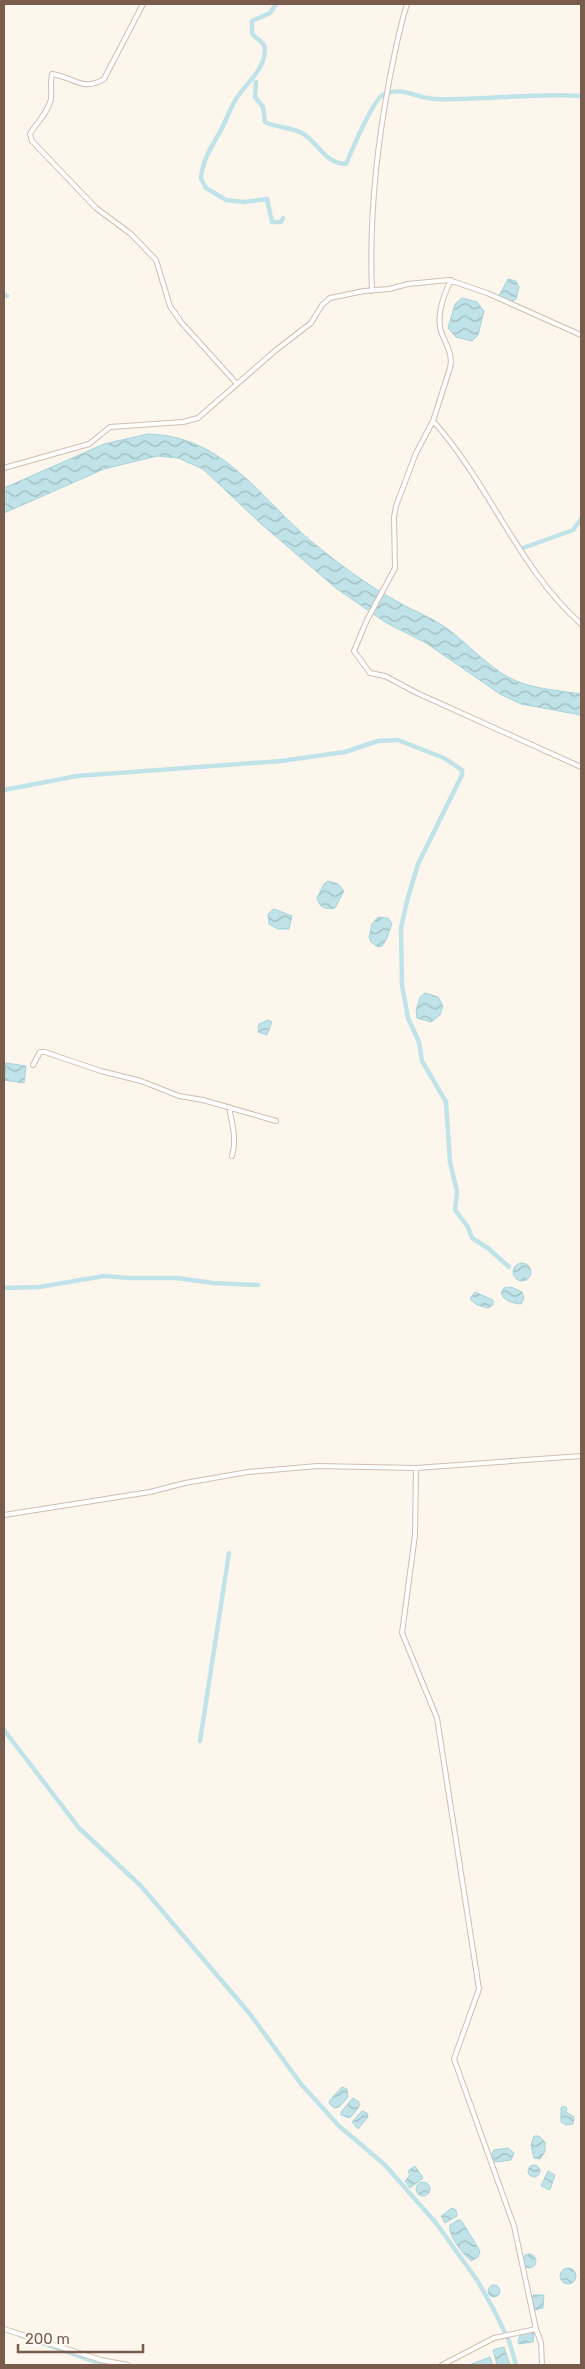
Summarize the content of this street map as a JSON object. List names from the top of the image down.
{
  "scale_bar": "200 m"
}
